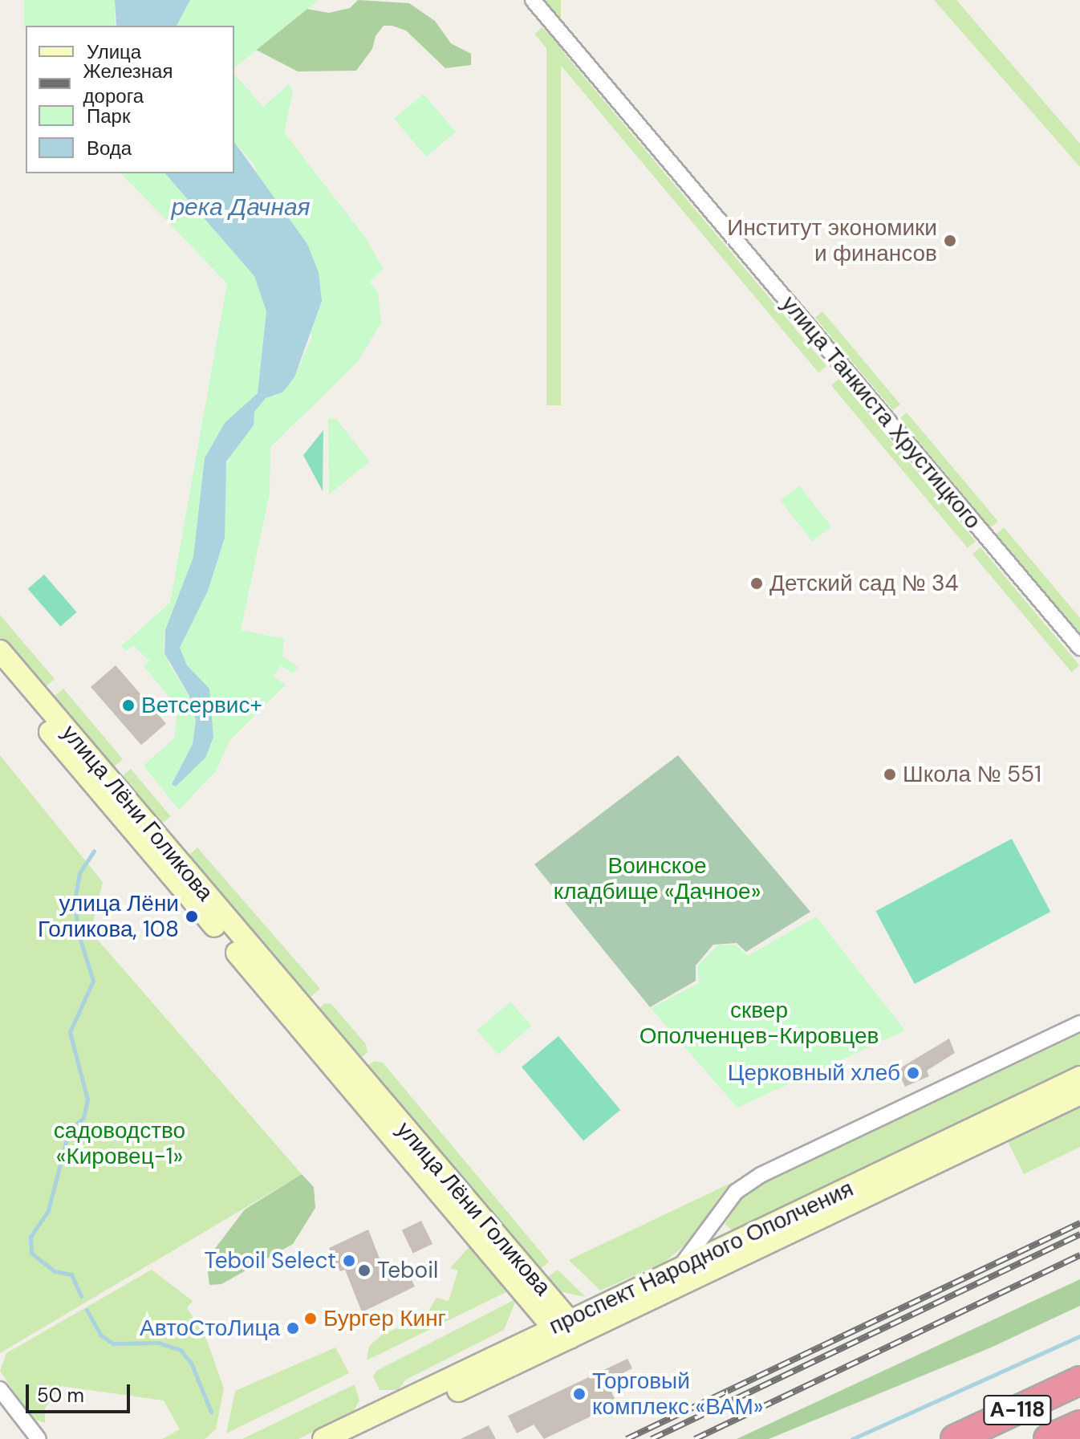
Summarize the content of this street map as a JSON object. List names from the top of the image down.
{
  "streets": {
    "highway": ["А-118"],
    "street": ["улица Танкиста Хрустицкого", "улица Лёни Голикова", "проспект Народного Ополчения"]
  },
  "crossings": [
    ["улица Лёни Голикова", "проспект Народного Ополчения"]
  ],
  "water": ["река Дачная"],
  "parks": ["Воинское кладбище «Дачное»", "сквер Ополченцев-Кировцев", "садоводство «Кировец-1»"],
  "places": [
    "Институт экономики и финансов",
    "Детский сад № 34",
    "Ветсервис+",
    "Школа № 551",
    "улица Лёни Голикова, 108",
    "Церковный хлеб",
    "Teboil Select",
    "Teboil",
    "Бургер Кинг",
    "АвтоСтоЛица",
    "Торговый комплекс «ВАМ»"
  ],
  "legend": [
    "Улица",
    "Железная дорога",
    "Парк",
    "Вода"
  ],
  "scale_bar": "50 m"
}
